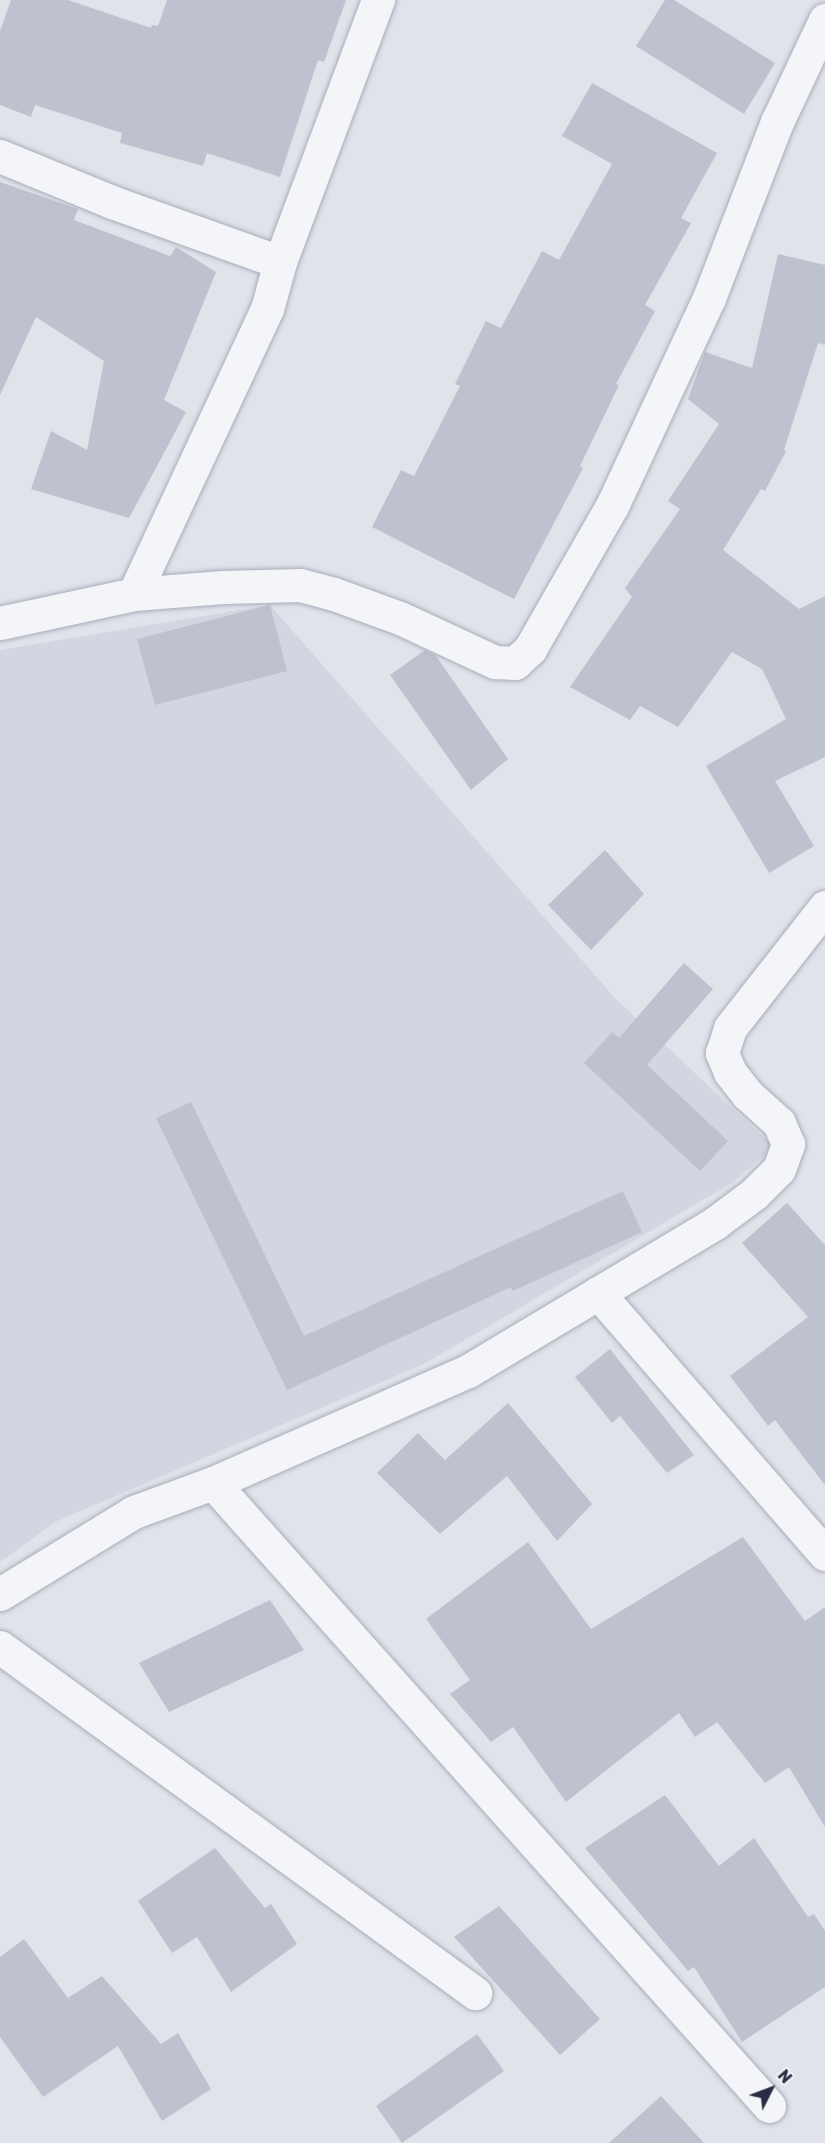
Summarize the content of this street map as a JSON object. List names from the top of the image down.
{
  "north": "top right"
}
